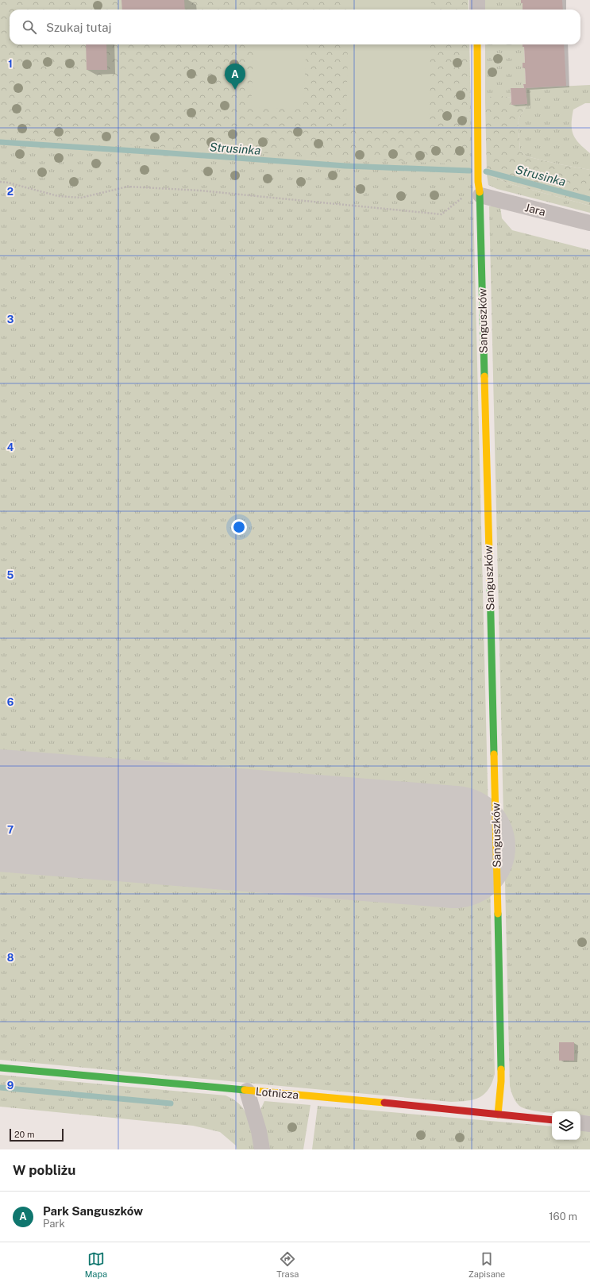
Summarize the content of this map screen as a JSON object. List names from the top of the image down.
{
  "streets": {
    "street": ["Jara", "Sanguszków", "Lotnicza"]
  },
  "crossings": [
    ["Jara", "Sanguszków"],
    ["Sanguszków", "Lotnicza"]
  ],
  "water": ["Strusinka"],
  "scale_bar": "20 m",
  "page": {
    "search": "Szukaj tutaj",
    "pins": "A",
    "scale": "20 m",
    "heading": "W pobliżu",
    "list": [
      {
        "mark": "A",
        "name": "Park Sanguszków",
        "note": "Park",
        "value": "160 m"
      }
    ],
    "nav": ["Mapa", "Trasa", "Zapisane"]
  },
  "grid": {
    "rows": [
      "1",
      "2",
      "3",
      "4",
      "5",
      "6",
      "7",
      "8",
      "9"
    ]
  }
}
